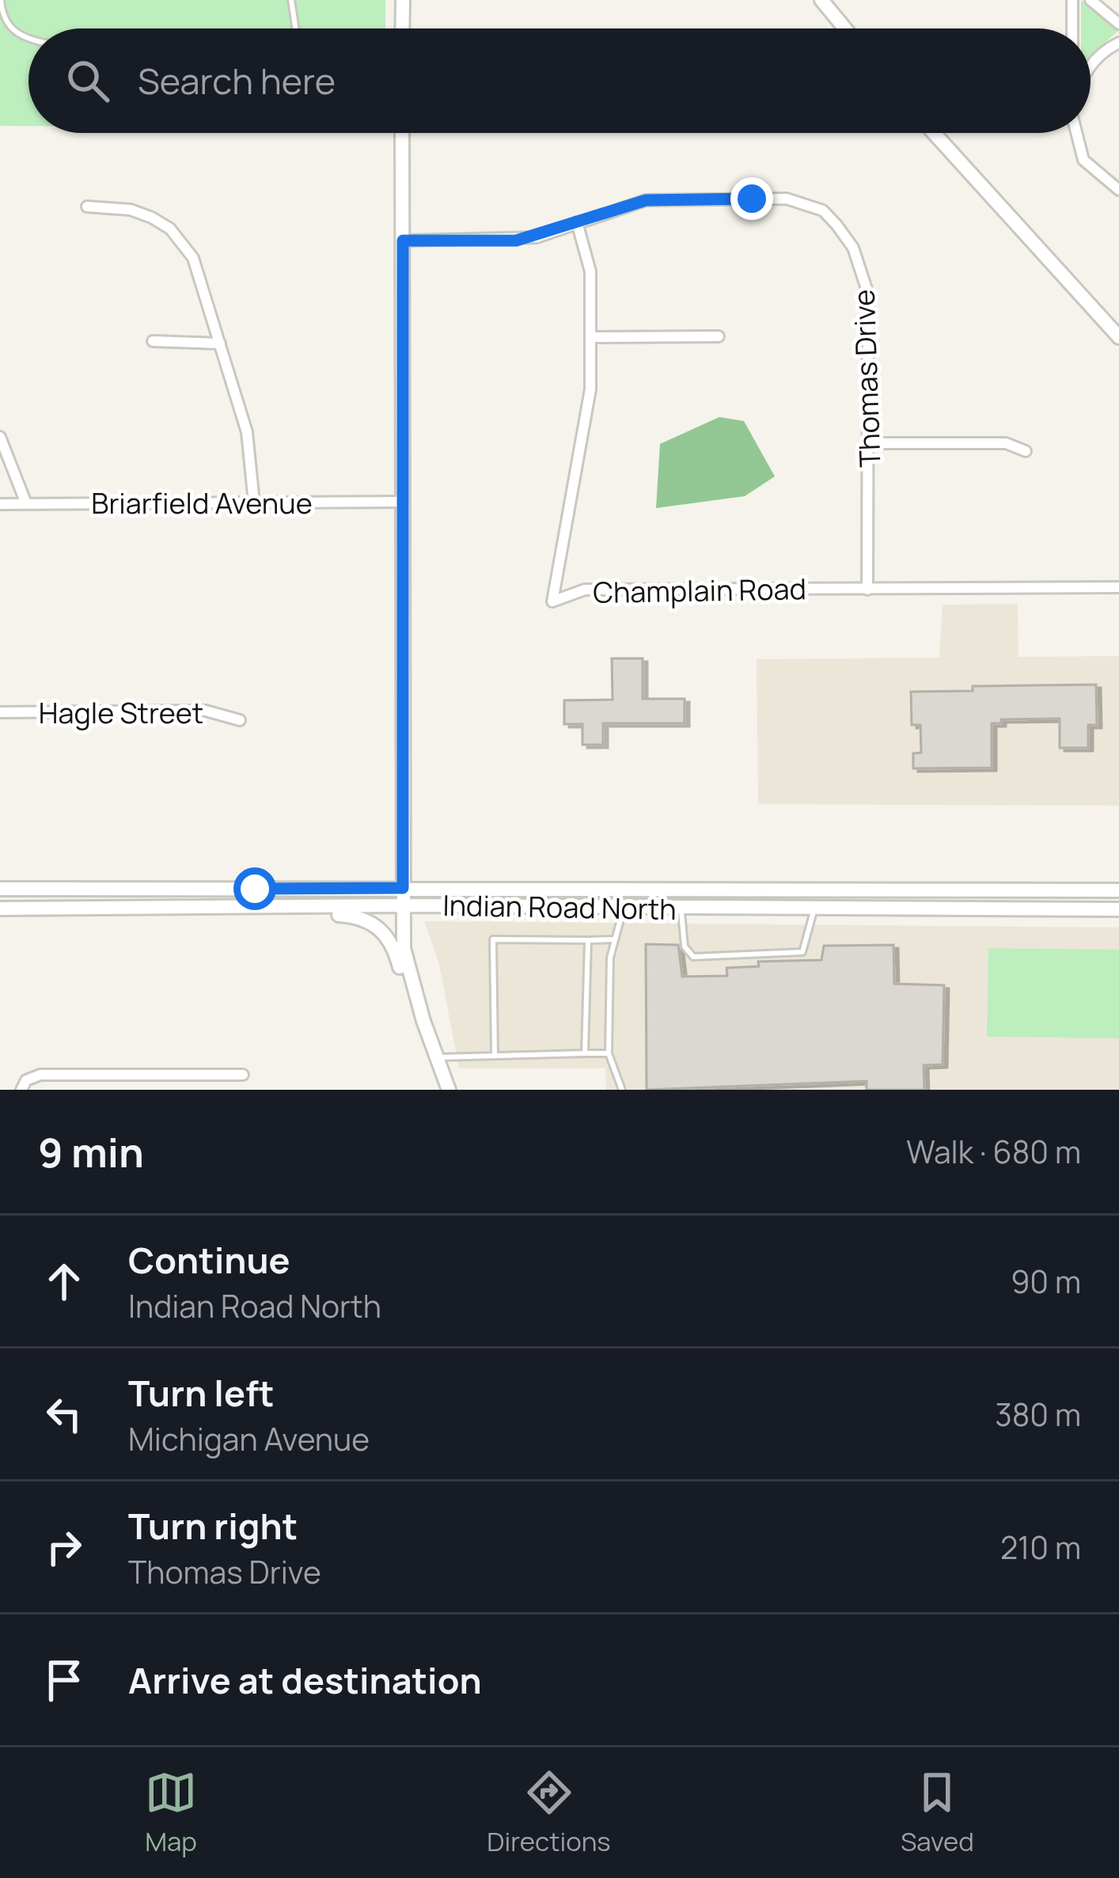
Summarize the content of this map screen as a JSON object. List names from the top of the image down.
{
  "streets": {
    "main road": ["Indian Road North"],
    "street": [
      "Thomas Drive",
      "Briarfield Avenue",
      "Champlain Road",
      "Hagle Street"
    ]
  },
  "crossings": [
    ["Thomas Drive", "Champlain Road"]
  ],
  "page": {
    "search": "Search here",
    "heading": ["9 min", "Walk · 680 m"],
    "list": [
      ["Continue", "Indian Road North", "90 m"],
      ["Turn left", "Michigan Avenue", "380 m"],
      ["Turn right", "Thomas Drive", "210 m"],
      "Arrive at destination"
    ],
    "nav": ["Map", "Directions", "Saved"]
  }
}
